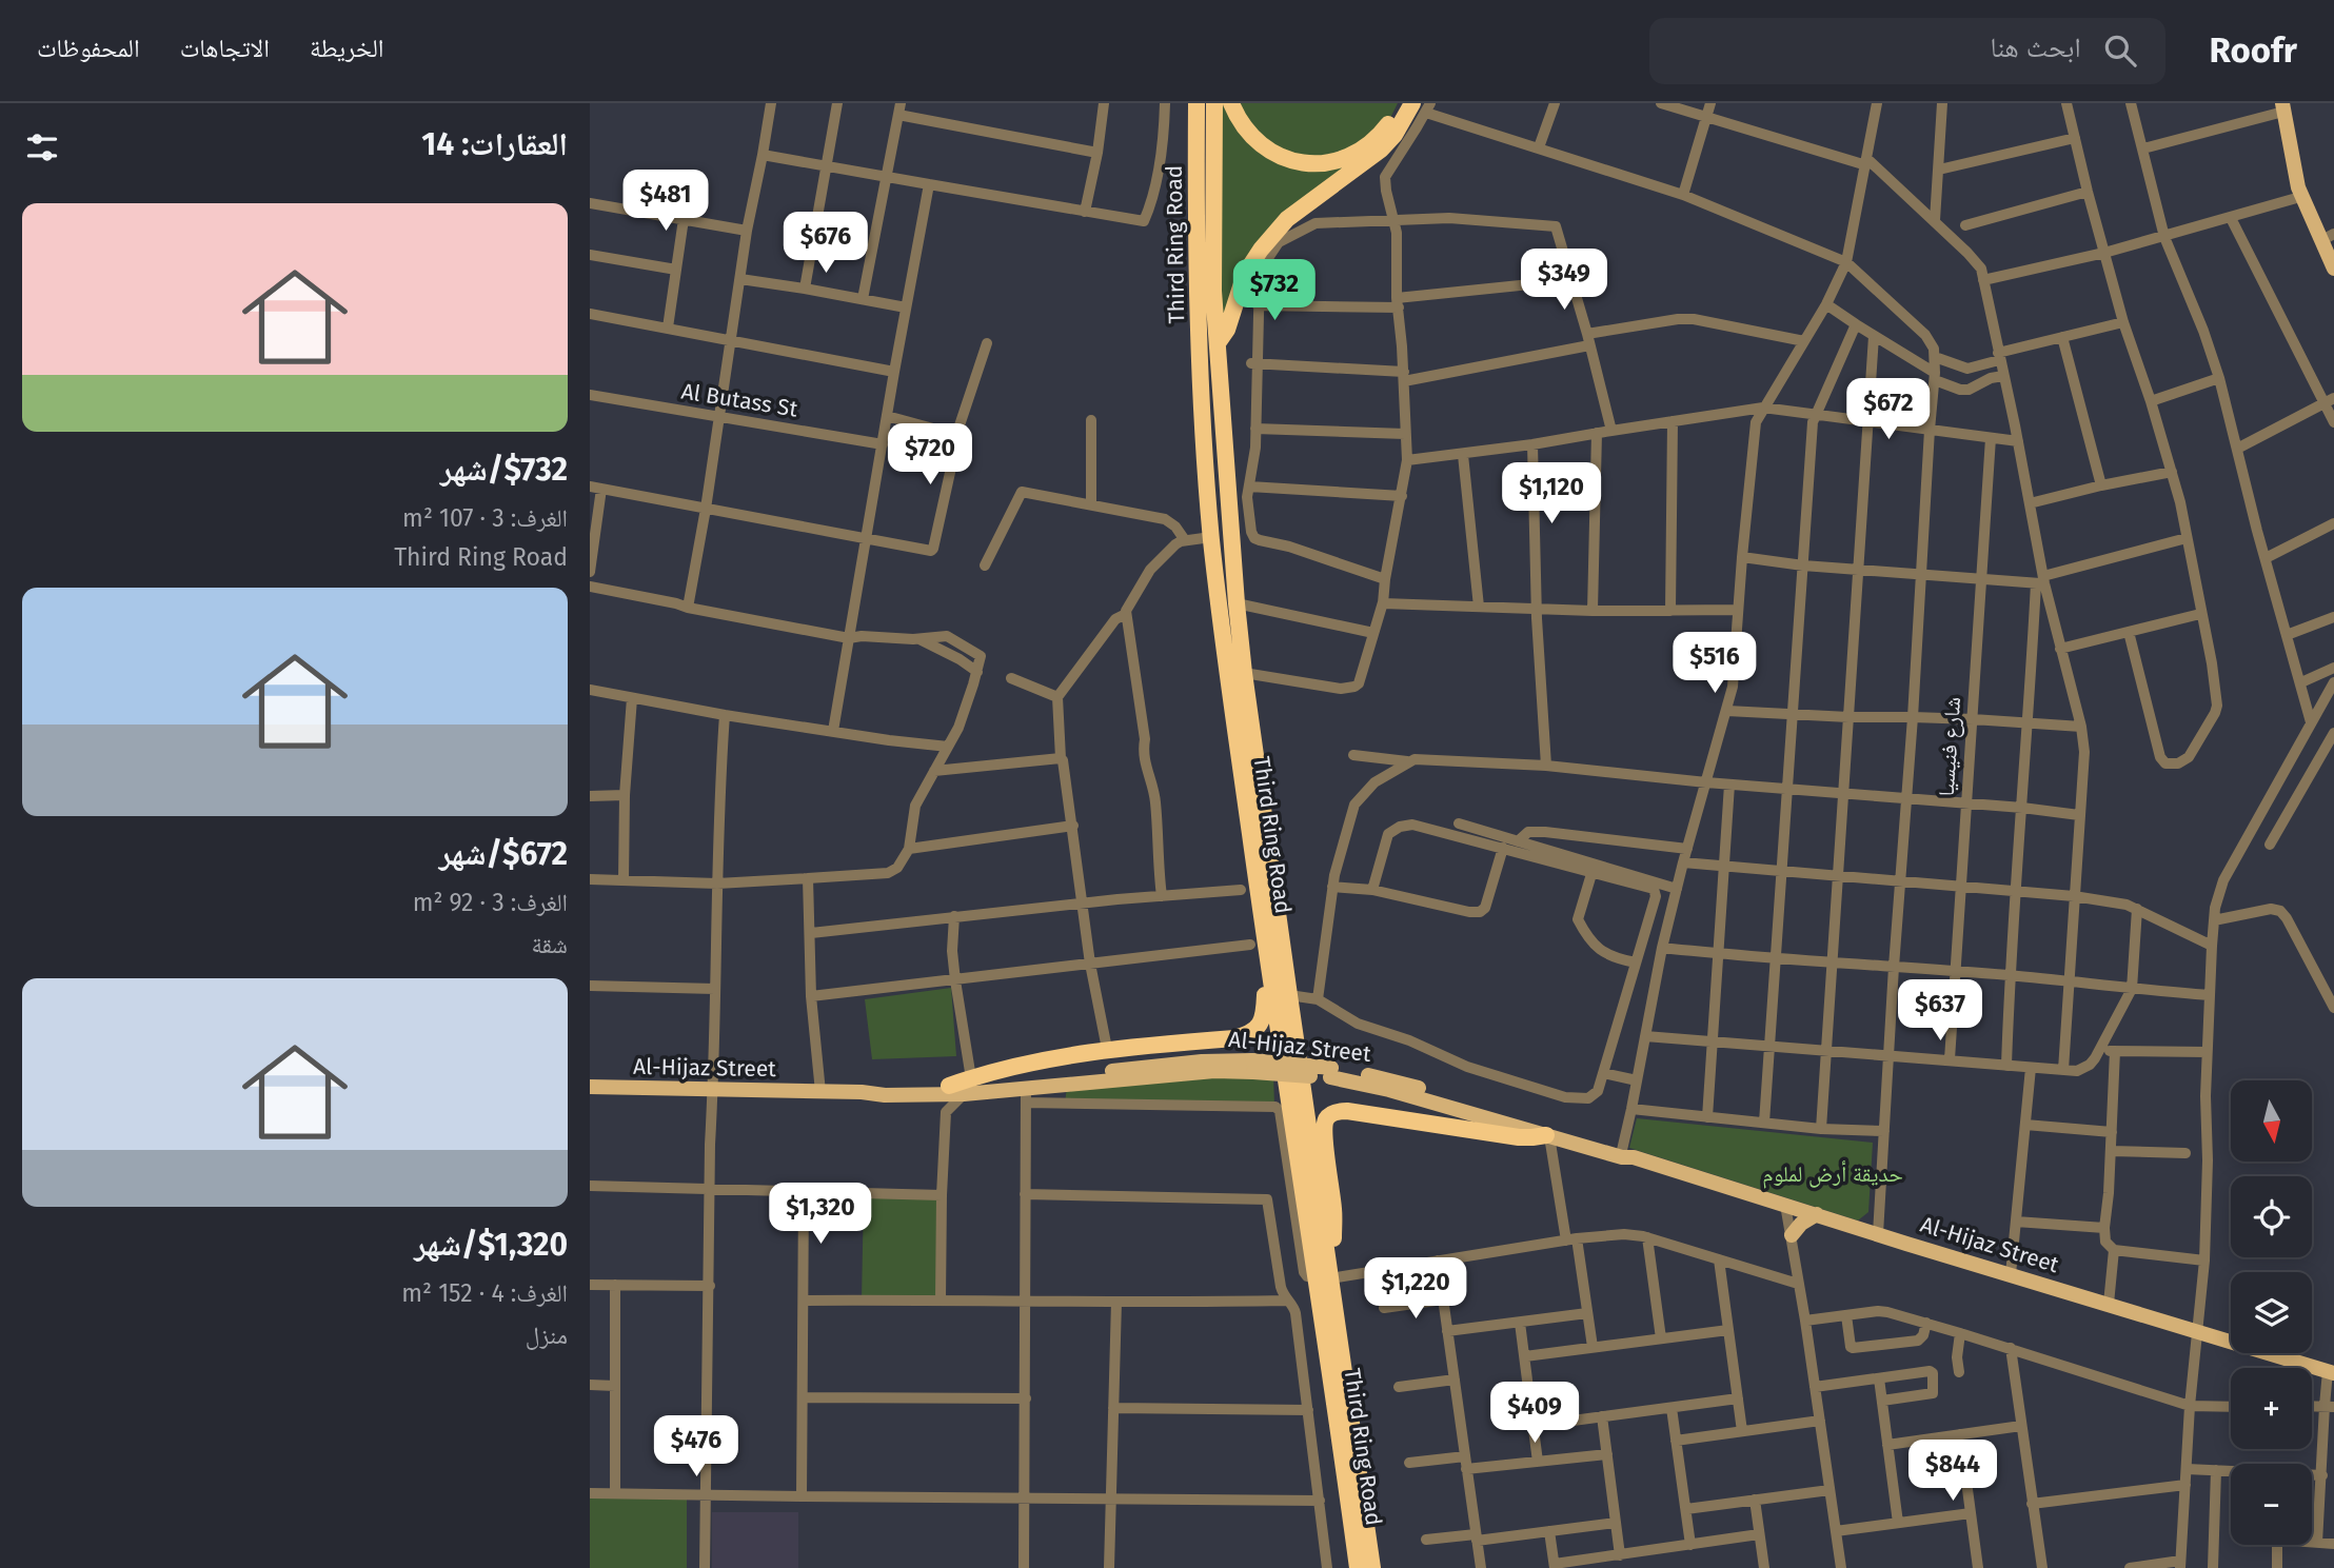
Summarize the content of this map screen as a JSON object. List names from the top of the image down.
{
  "streets": {
    "highway": ["Third Ring Road"],
    "main road": ["Al-Hijaz Street"],
    "street": ["Al Butass St", "شارع فنيسيا"]
  },
  "parks": ["حديقة أرض لملوم"],
  "north": "bottom",
  "page": {
    "header": "Roofr",
    "search": "ابحث هنا",
    "nav": ["الخريطة", "الاتجاهات", "المحفوظات"],
    "heading": "العقارات: 14",
    "price": [
      "$481",
      "$676",
      "$349",
      "$732",
      "$672",
      "$720",
      "$1,120",
      "$516",
      "$637",
      "$1,320",
      "$1,220",
      "$409",
      "$476",
      "$844"
    ],
    "list": [
      {
        "name": "$732/شهر",
        "note": "الغرف: 3 · 107 m² · Third Ring Road"
      },
      {
        "name": "$672/شهر",
        "note": "الغرف: 3 · 92 m² · شقة"
      },
      {
        "name": "$1,320/شهر",
        "note": "الغرف: 4 · 152 m² · منزل"
      }
    ],
    "map_buttons": ["+", "−"]
  }
}
